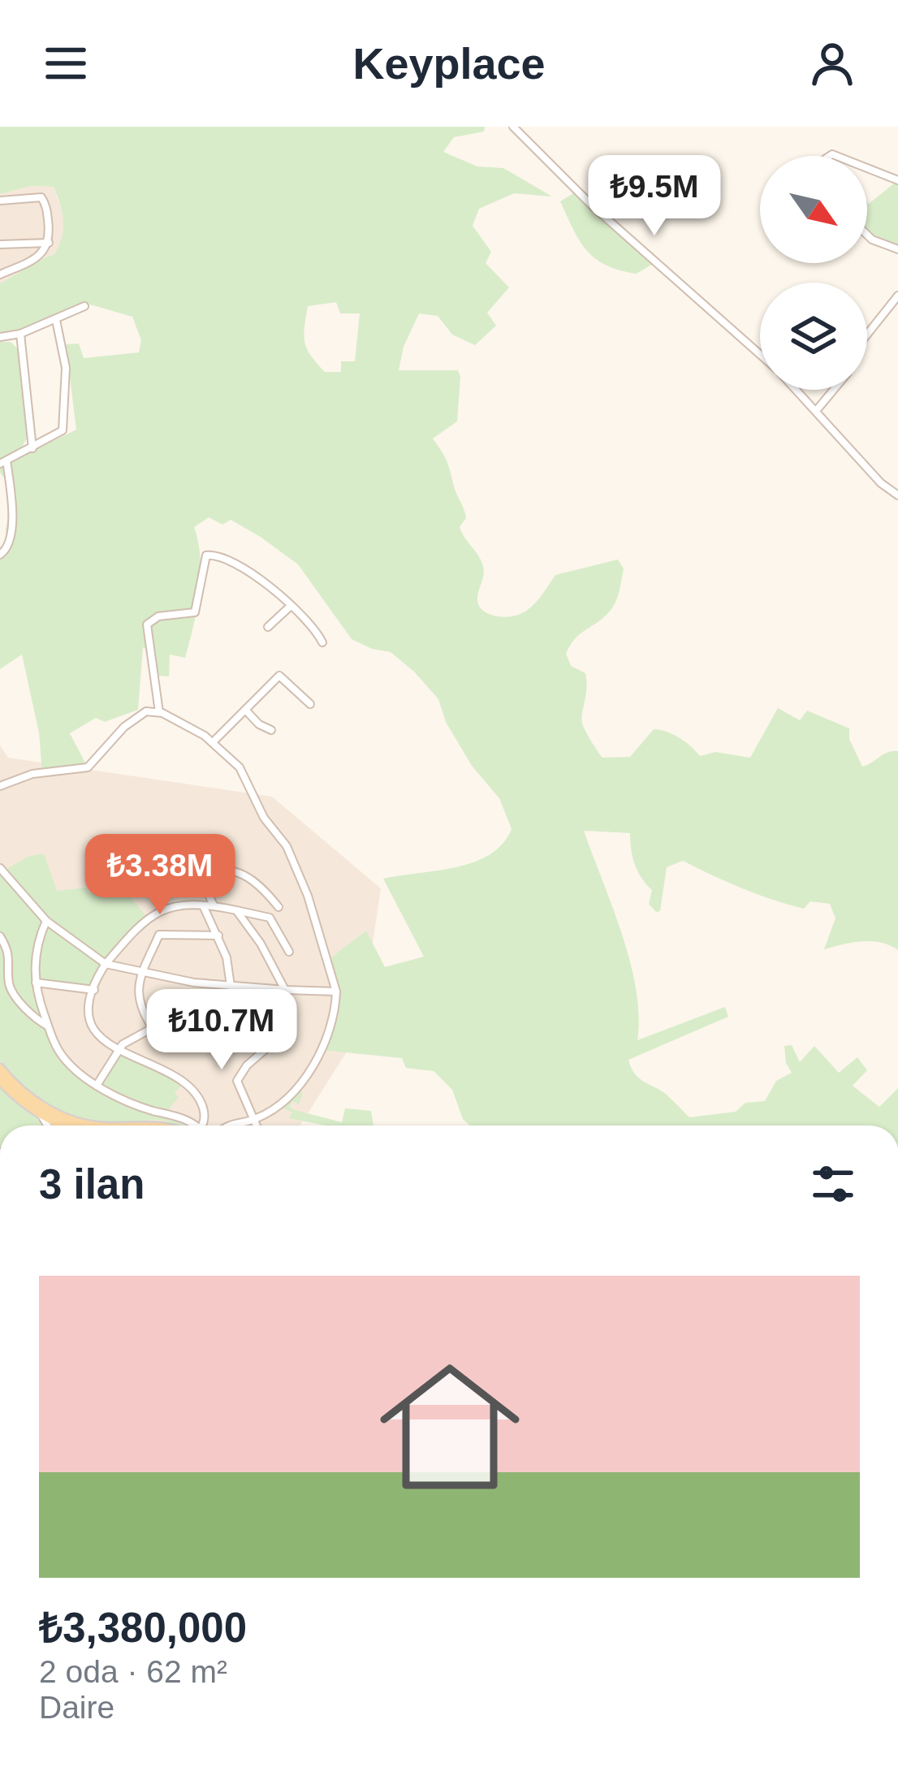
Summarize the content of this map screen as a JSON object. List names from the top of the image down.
{
  "north": "bottom right",
  "page": {
    "header": "Keyplace",
    "price": ["₺9.5M", "₺3.38M", "₺10.7M"],
    "heading": "3 ilan",
    "list": [
      {
        "name": "₺3,380,000",
        "note": "2 oda · 62 m² · Daire"
      }
    ]
  }
}
